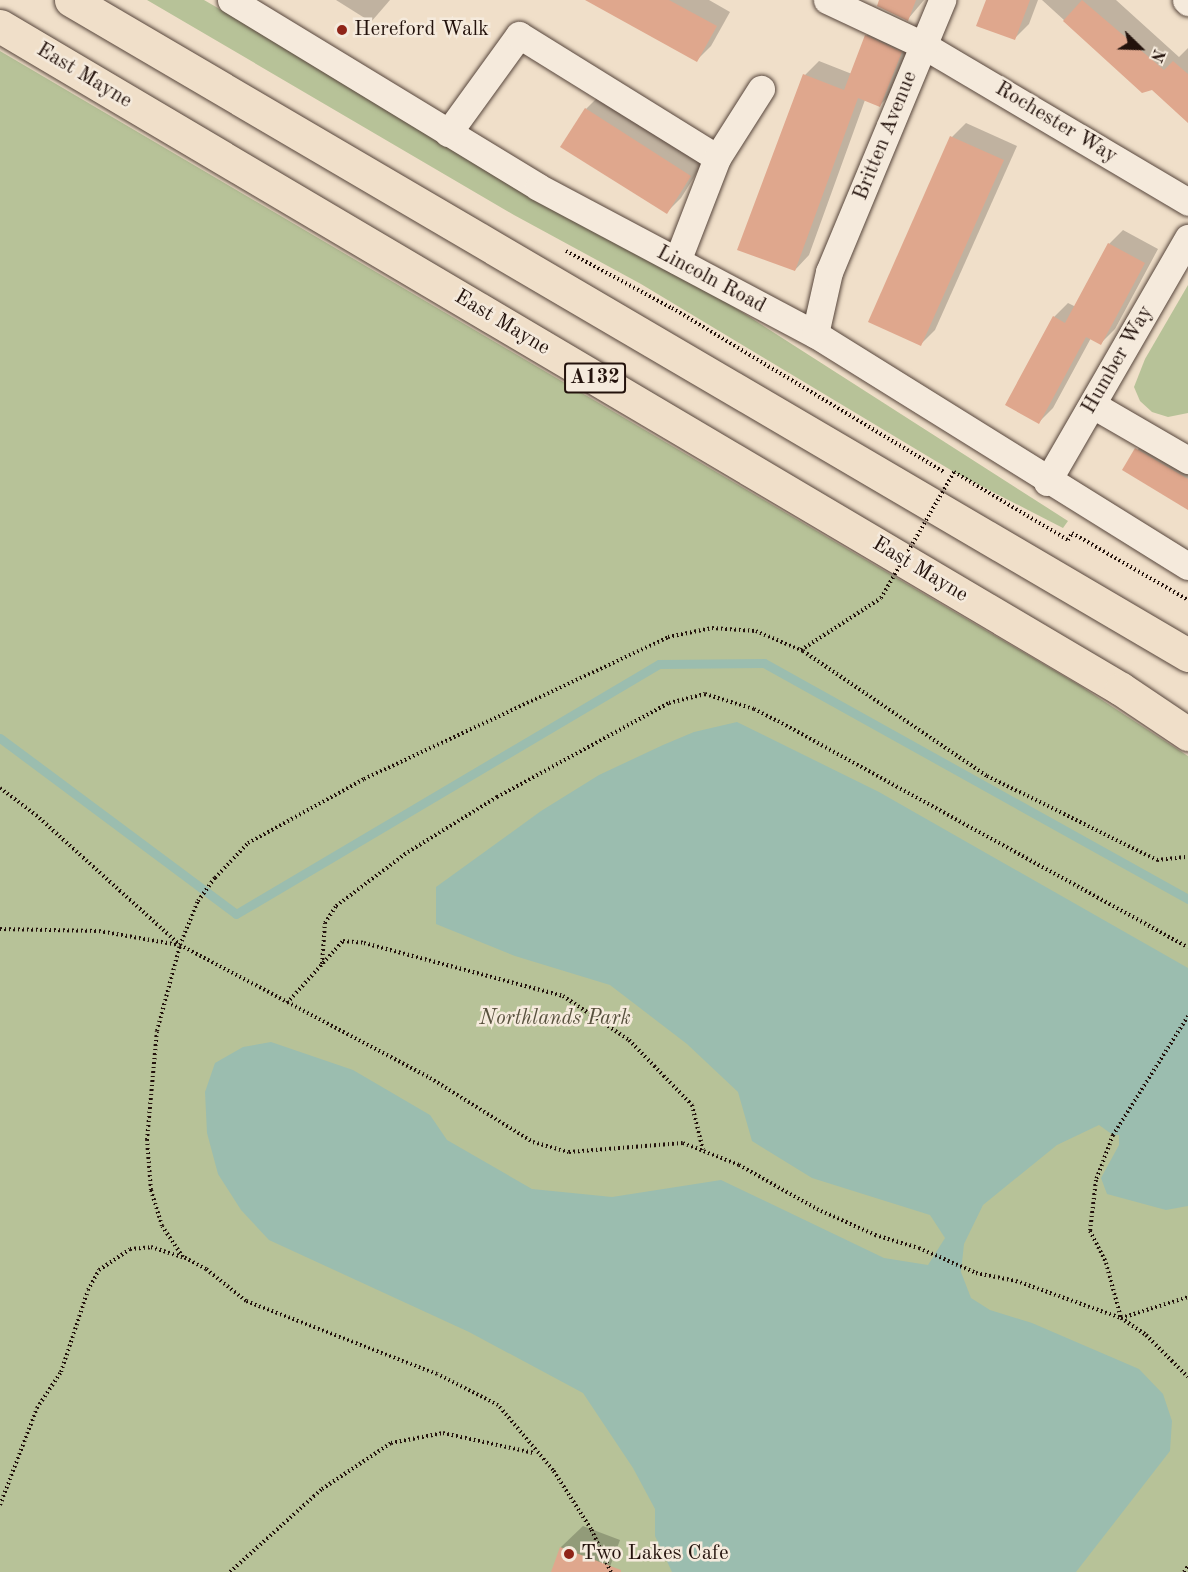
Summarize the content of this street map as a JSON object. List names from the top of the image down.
{
  "streets": {
    "main road": ["East Mayne", "A132"],
    "street": [
      "Rochester Way",
      "Britten Avenue",
      "Lincoln Road",
      "Humber Way"
    ]
  },
  "crossings": [
    ["Rochester Way", "Britten Avenue"],
    ["Britten Avenue", "Lincoln Road"],
    ["Lincoln Road", "Humber Way"]
  ],
  "parks": ["Northlands Park"],
  "places": ["Hereford Walk", "Two Lakes Cafe"],
  "north": "bottom right"
}
